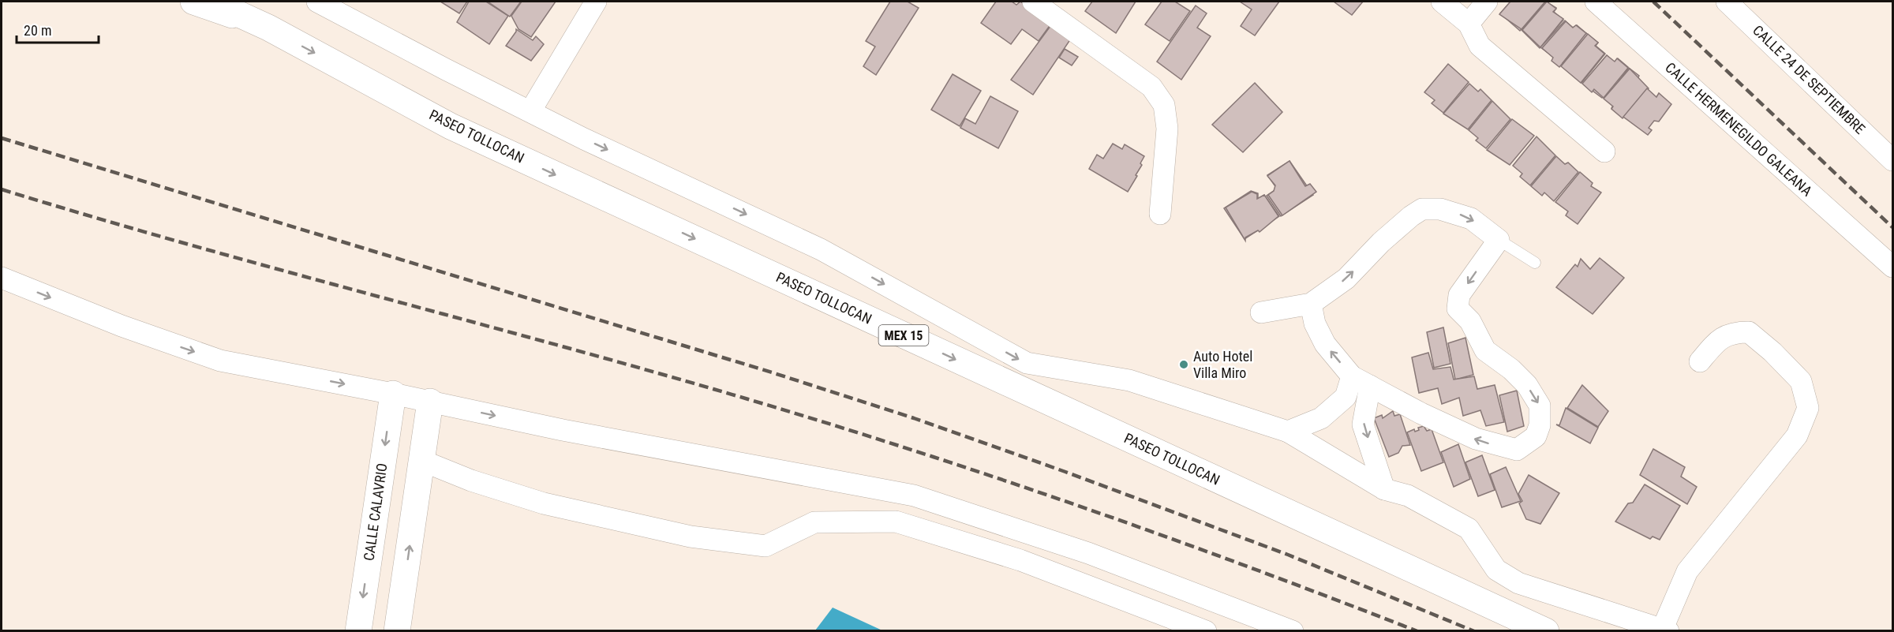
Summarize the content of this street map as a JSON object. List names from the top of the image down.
{
  "streets": {
    "main road": ["PASEO TOLLOCAN", "MEX 15", "CALLE CALAVRIO"],
    "street": ["CALLE 24 DE SEPTIEMBRE", "CALLE HERMENEGILDO GALEANA"]
  },
  "one_way": ["PASEO TOLLOCAN"],
  "places": ["Auto Hotel Villa Miro"],
  "scale_bar": "20 m"
}
